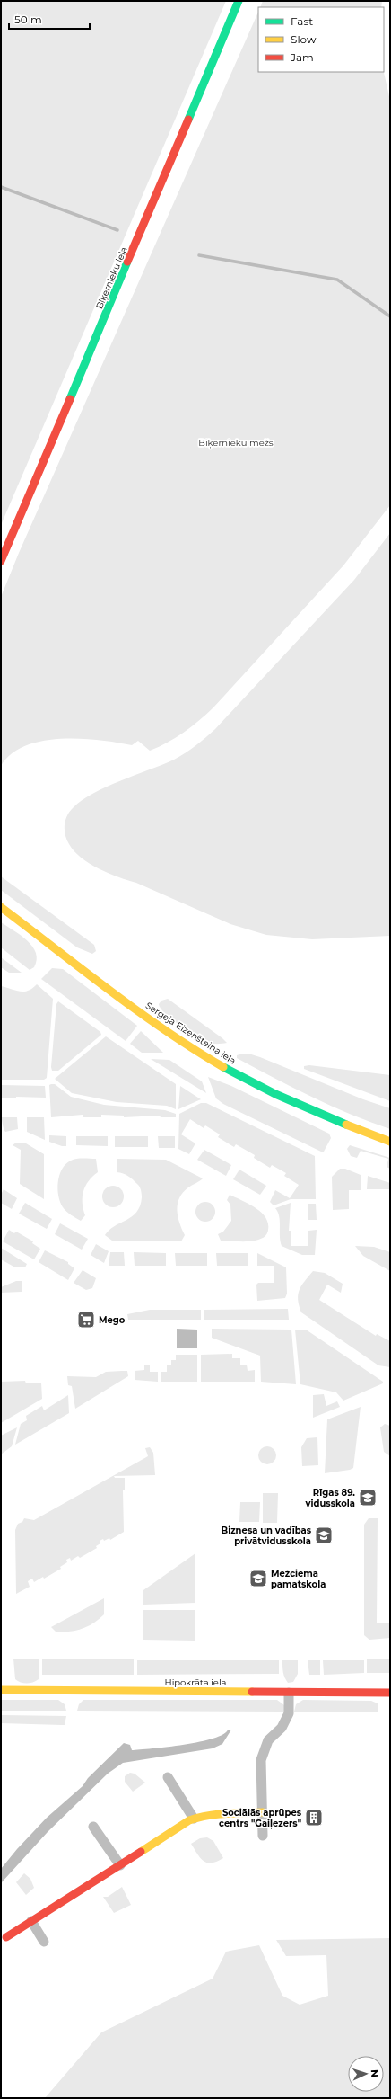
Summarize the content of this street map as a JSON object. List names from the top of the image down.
{
  "streets": {
    "street": ["Biķernieku iela", "Sergeja Eizenšteina iela", "Hipokrāta iela"]
  },
  "parks": ["Biķernieku mežs"],
  "places": {
    "supermarket": ["Mego"],
    "school or university": ["Rīgas 89. vidusskola", "Biznesa un vadības privātvidusskola", "Mežciema pamatskola"],
    "building": ["Sociālās aprūpes centrs \"Gaiļezers\""]
  },
  "legend": ["Fast", "Slow", "Jam"],
  "scale_bar": "50 m",
  "north": "right"
}
